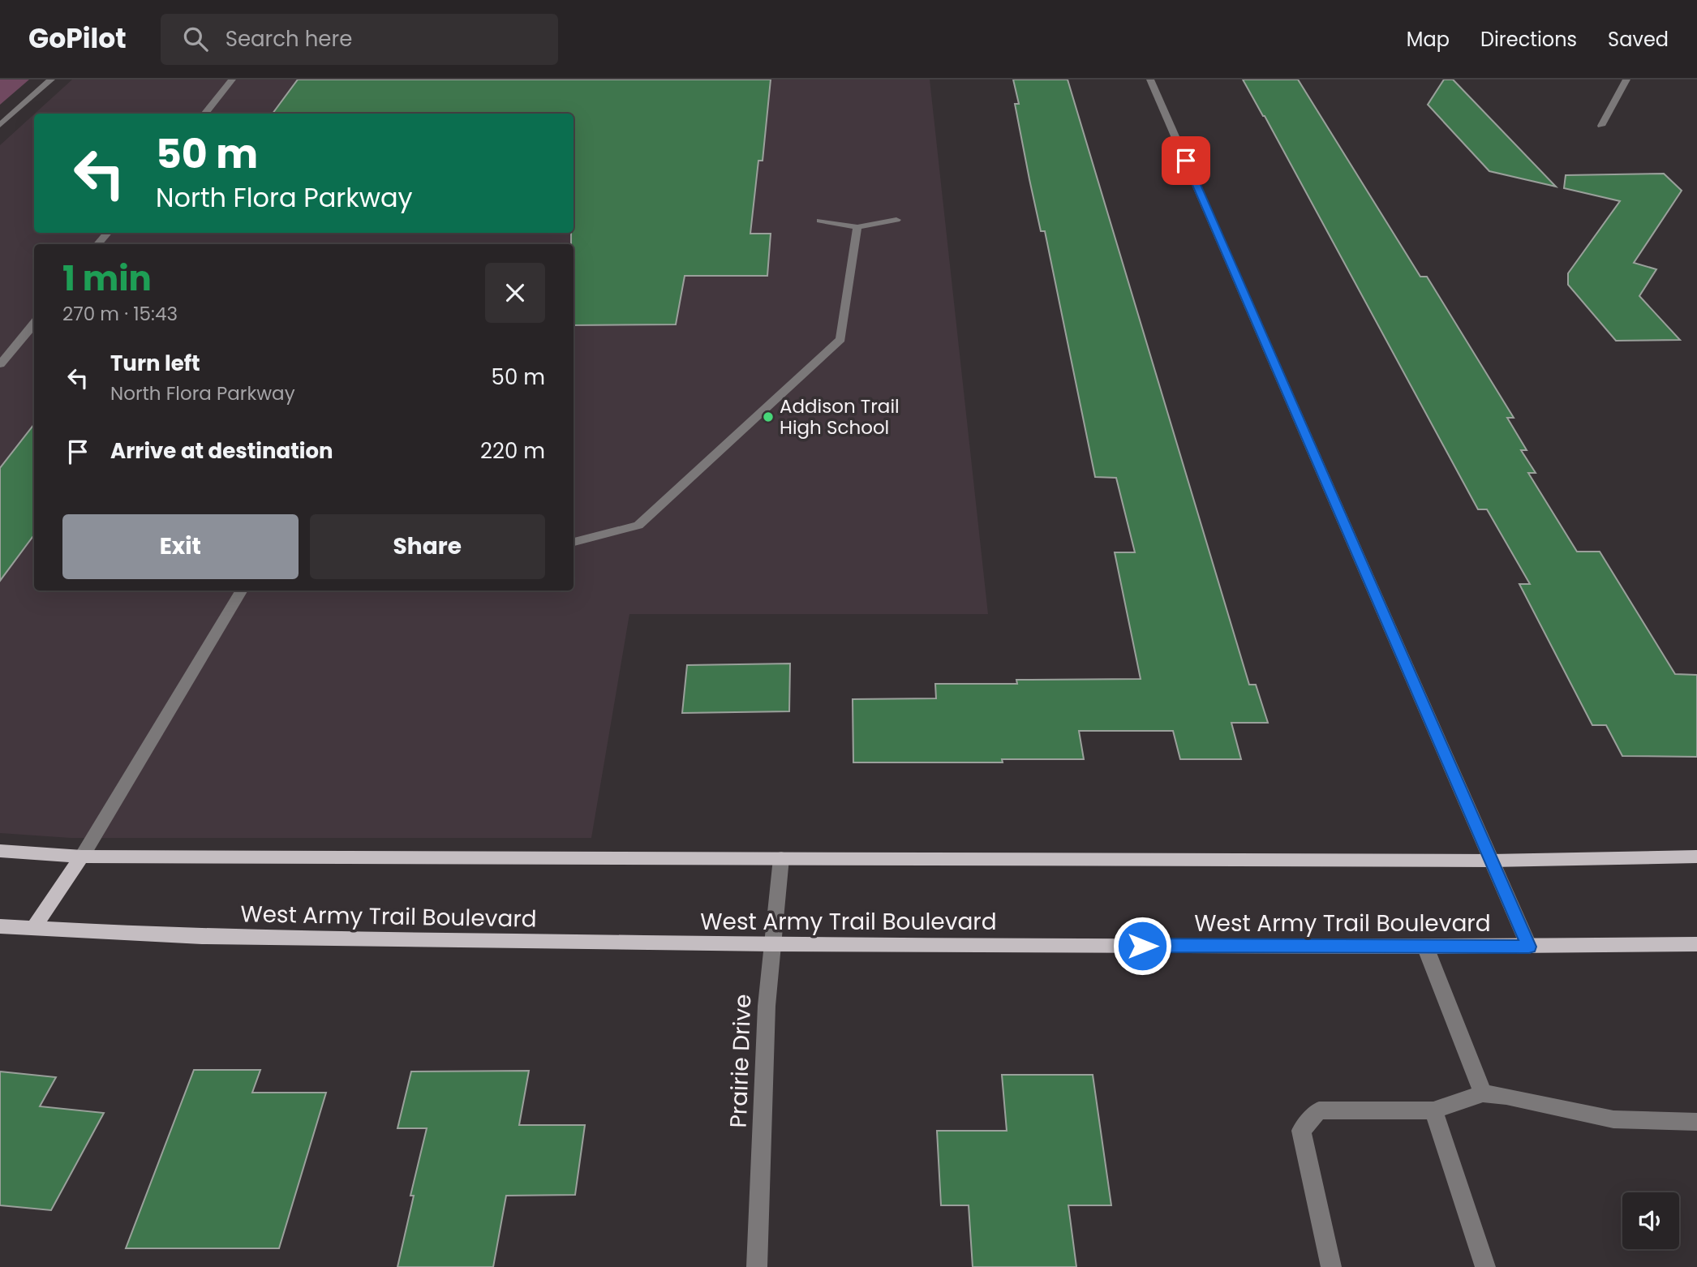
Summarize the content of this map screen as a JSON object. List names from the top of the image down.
{
  "streets": {
    "main road": ["West Army Trail Boulevard"],
    "street": ["Prairie Drive"]
  },
  "crossings": [
    ["West Army Trail Boulevard", "Prairie Drive"]
  ],
  "places": ["Addison Trail High School"],
  "page": {
    "header": "GoPilot",
    "search": "Search here",
    "nav": ["Map", "Directions", "Saved"],
    "turn": ["50 m", "North Flora Parkway"],
    "heading": ["1 min", "270 m · 15:43"],
    "list": [
      {
        "name": "Turn left",
        "note": "North Flora Parkway",
        "value": "50 m"
      },
      {
        "name": "Arrive at destination",
        "value": "220 m"
      }
    ],
    "buttons": ["Exit", "Share"]
  }
}
